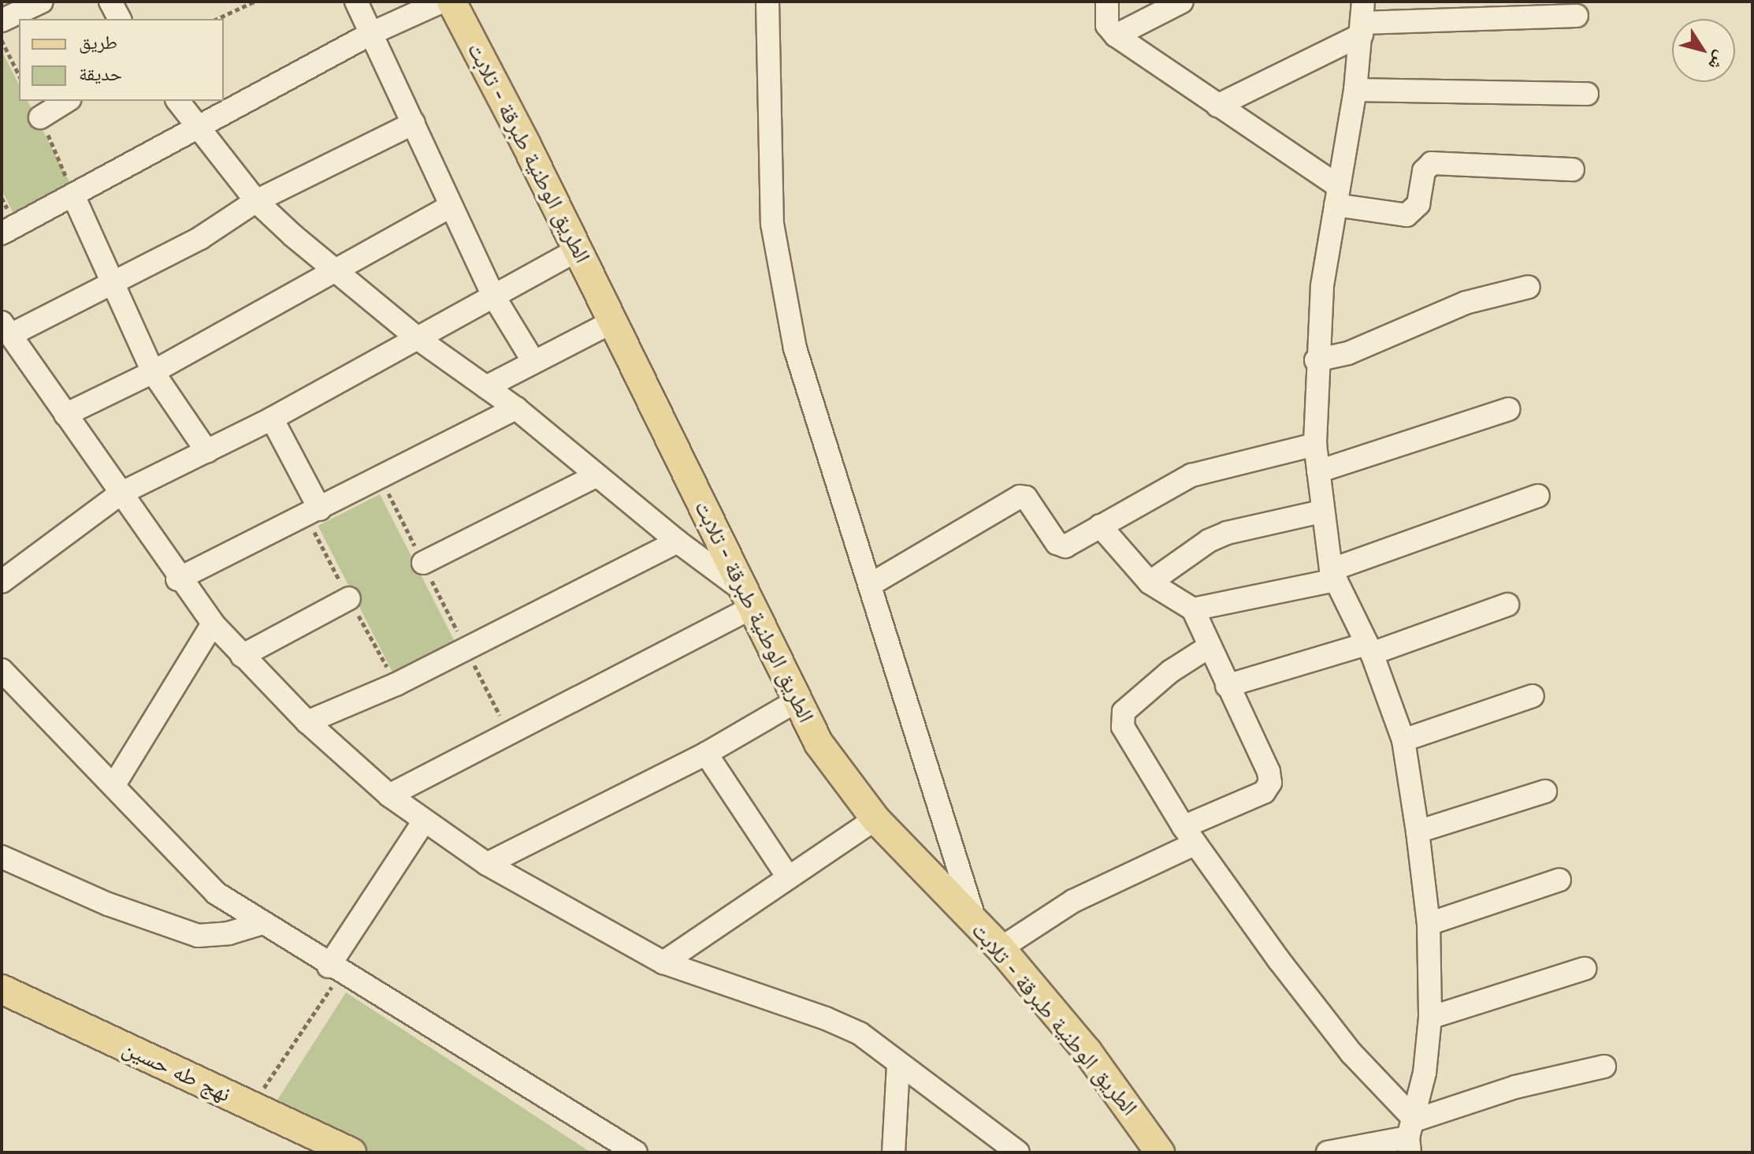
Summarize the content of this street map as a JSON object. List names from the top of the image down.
{
  "streets": {
    "main road": ["الطريق الوطنية طبرقة - تلابت", "نهج طه حسين"]
  },
  "legend": ["طريق", "حديقة"],
  "north": "bottom right"
}
